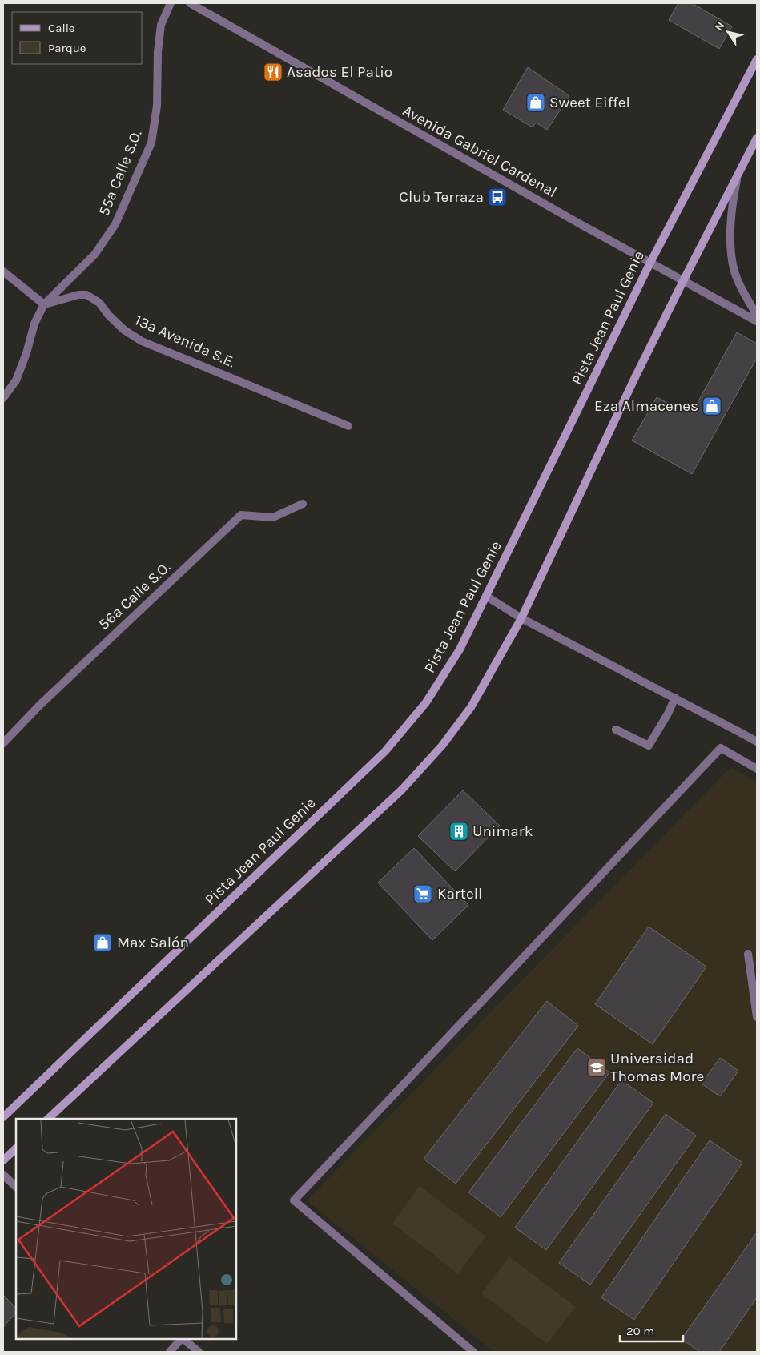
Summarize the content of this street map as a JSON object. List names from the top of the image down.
{
  "streets": {
    "main road": ["Pista Jean Paul Genie"],
    "street": [
      "Avenida Gabriel Cardenal",
      "55a Calle S.O.",
      "13a Avenida S.E.",
      "56a Calle S.O."
    ]
  },
  "crossings": [
    ["Avenida Gabriel Cardenal", "Pista Jean Paul Genie"],
    ["55a Calle S.O.", "13a Avenida S.E."]
  ],
  "places": {
    "restaurant": ["Asados El Patio"],
    "shop": ["Sweet Eiffel", "Eza Almacenes", "Max Salón"],
    "bus stop": ["Club Terraza"],
    "building": ["Unimark"],
    "supermarket": ["Kartell"],
    "school or university": ["Universidad Thomas More"]
  },
  "legend": ["Calle", "Parque"],
  "scale_bar": "20 m",
  "north": "top left"
}
